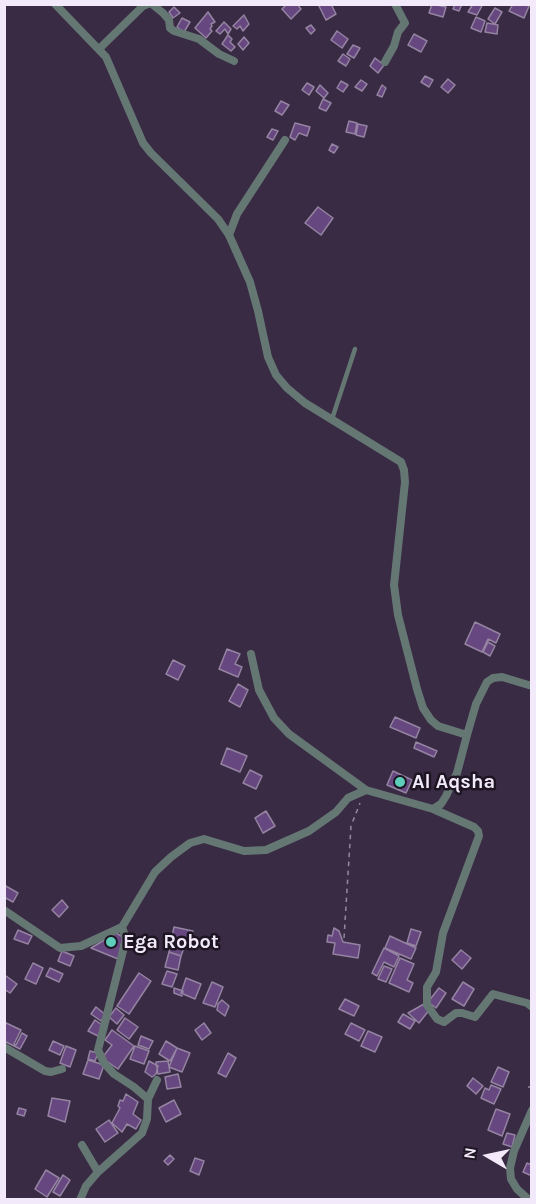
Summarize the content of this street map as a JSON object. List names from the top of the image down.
{
  "places": ["Al Aqsha", "Ega Robot"],
  "north": "left"
}
